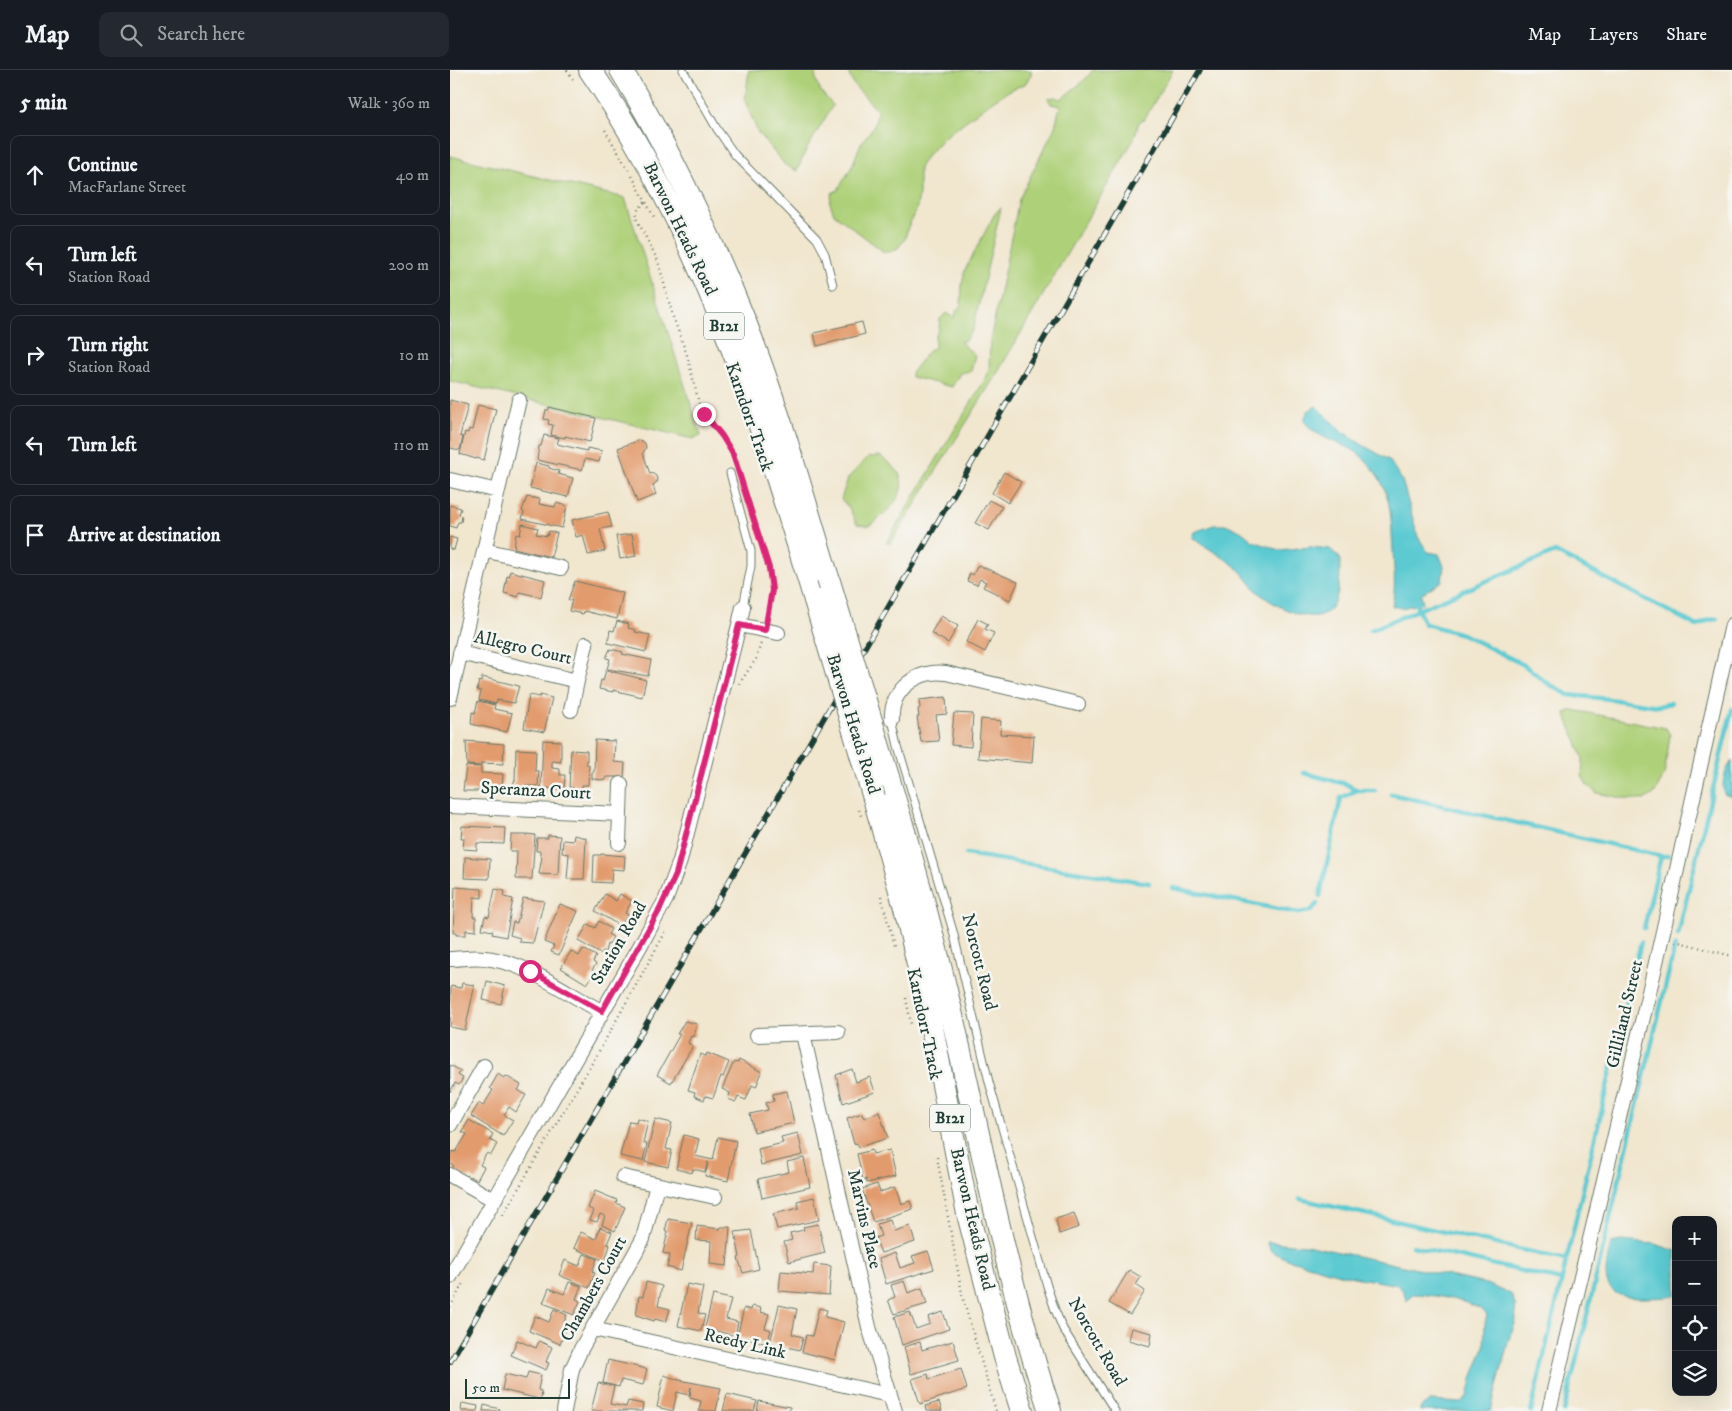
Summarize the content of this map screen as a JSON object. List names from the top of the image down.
{
  "streets": {
    "main road": ["Barwon Heads Road", "B121"],
    "street": [
      "Allegro Court",
      "Speranza Court",
      "Station Road",
      "Norcott Road",
      "Gilliland Street",
      "Marvins Place",
      "Chambers Court",
      "Reedy Link"
    ],
    "path": ["Karndorr Track"]
  },
  "crossings": [
    ["Marvins Place", "Reedy Link"],
    ["Chambers Court", "Reedy Link"]
  ],
  "scale_bar": "50 m",
  "page": {
    "header": "Map",
    "search": "Search here",
    "nav": ["Map", "Layers", "Share"],
    "heading": ["5 min", "Walk · 360 m"],
    "list": [
      ["Continue", "MacFarlane Street", "40 m"],
      ["Turn left", "Station Road", "200 m"],
      ["Turn right", "Station Road", "10 m"],
      ["Turn left", "110 m"],
      "Arrive at destination"
    ],
    "map_buttons": ["+", "−"],
    "scale": "50 m"
  }
}
